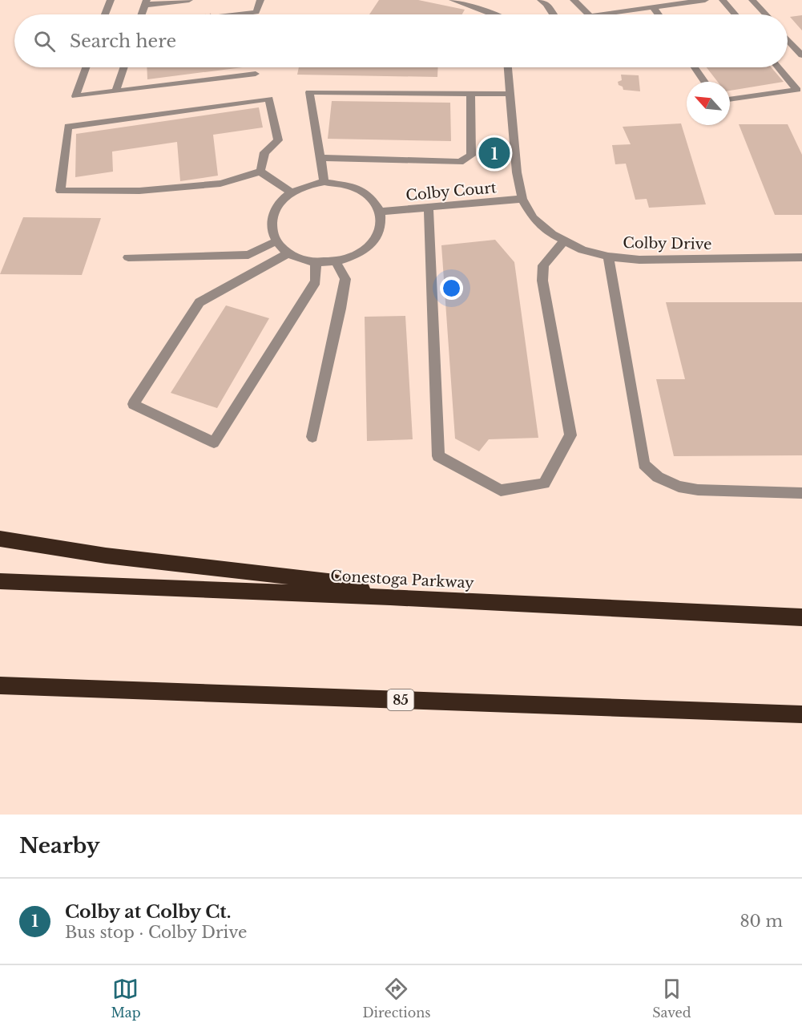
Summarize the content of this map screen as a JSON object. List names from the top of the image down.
{
  "streets": {
    "highway": ["Conestoga Parkway", "85"],
    "street": ["Colby Court", "Colby Drive"]
  },
  "crossings": [
    ["Colby Court", "Colby Drive"]
  ],
  "north": "top left",
  "page": {
    "search": "Search here",
    "pins": "1",
    "heading": "Nearby",
    "list": [
      {
        "mark": "1",
        "name": "Colby at Colby Ct.",
        "note": "Bus stop · Colby Drive",
        "value": "80 m"
      }
    ],
    "nav": ["Map", "Directions", "Saved"]
  }
}
